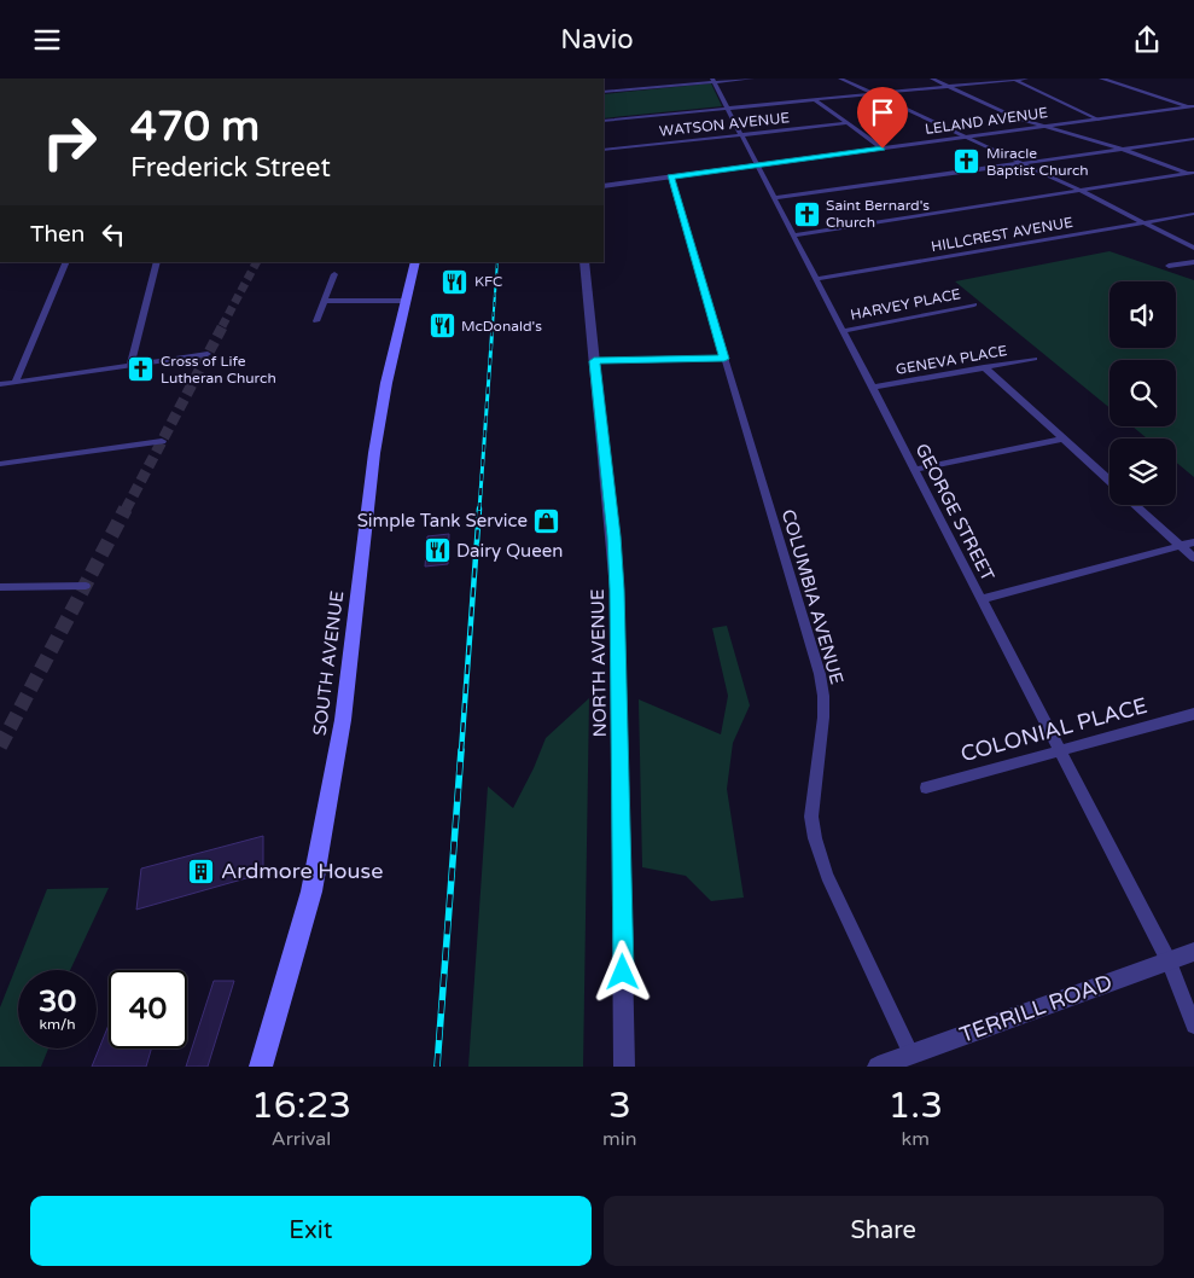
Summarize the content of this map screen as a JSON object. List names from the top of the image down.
{
  "streets": {
    "main road": ["SOUTH AVENUE"],
    "street": [
      "LELAND AVENUE",
      "WATSON AVENUE",
      "HILLCREST AVENUE",
      "HARVEY PLACE",
      "GENEVA PLACE",
      "GEORGE STREET",
      "COLUMBIA AVENUE",
      "NORTH AVENUE",
      "COLONIAL PLACE",
      "TERRILL ROAD"
    ]
  },
  "crossings": [
    ["LELAND AVENUE", "GEORGE STREET"],
    ["LELAND AVENUE", "COLUMBIA AVENUE"],
    ["WATSON AVENUE", "GEORGE STREET"],
    ["HILLCREST AVENUE", "GEORGE STREET"],
    ["HARVEY PLACE", "GEORGE STREET"],
    ["GENEVA PLACE", "GEORGE STREET"],
    ["GEORGE STREET", "COLONIAL PLACE"],
    ["GEORGE STREET", "TERRILL ROAD"],
    ["COLUMBIA AVENUE", "TERRILL ROAD"]
  ],
  "places": {
    "church": ["Miracle Baptist Church", "Saint Bernard's Church", "Cross of Life Lutheran Church"],
    "restaurant": ["KFC", "McDonald's", "Dairy Queen"],
    "shop": ["Simple Tank Service"],
    "building": ["Ardmore House"]
  },
  "page": {
    "header": "Navio",
    "turn": ["470 m", "Frederick Street"],
    "then": "Then",
    "speed": "30 km/h",
    "limit": "40",
    "eta": [
      "16:23",
      "Arrival",
      "3",
      "min",
      "1.3",
      "km"
    ],
    "buttons": ["Exit", "Share"]
  }
}
